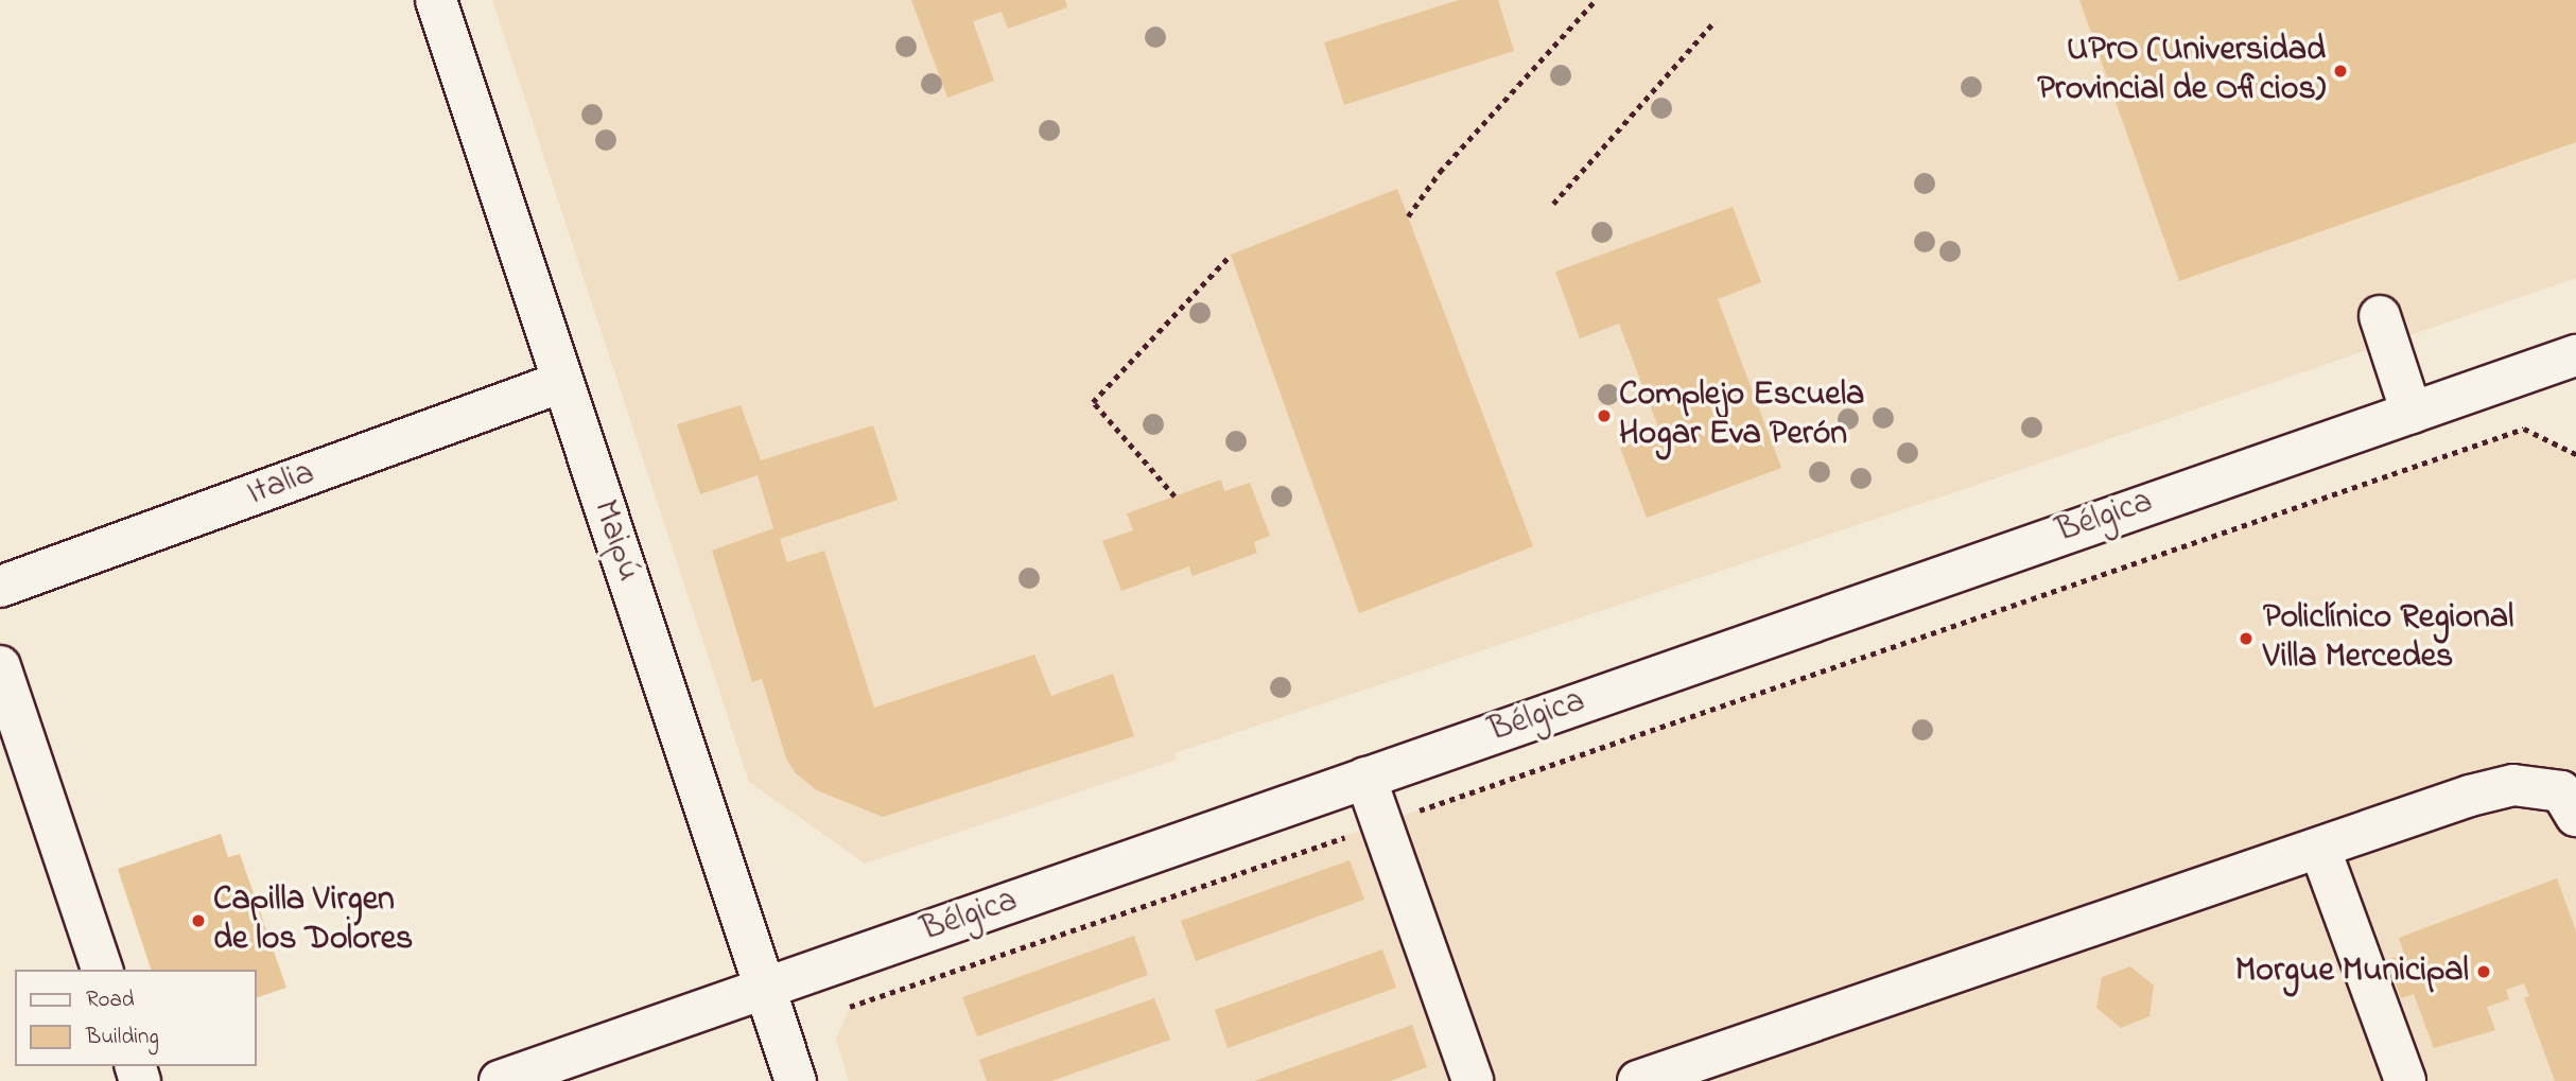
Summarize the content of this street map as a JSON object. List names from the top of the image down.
{
  "streets": {
    "street": ["Italia", "Bélgica", "Maipú"]
  },
  "crossings": [
    ["Italia", "Maipú"],
    ["Bélgica", "Maipú"]
  ],
  "places": [
    "UPrO (Universidad Provincial de Oficios)",
    "Complejo Escuela Hogar Eva Perón",
    "Policlínico Regional Villa Mercedes",
    "Capilla Virgen de los Dolores",
    "Morgue Municipal"
  ],
  "legend": ["Road", "Building"]
}
